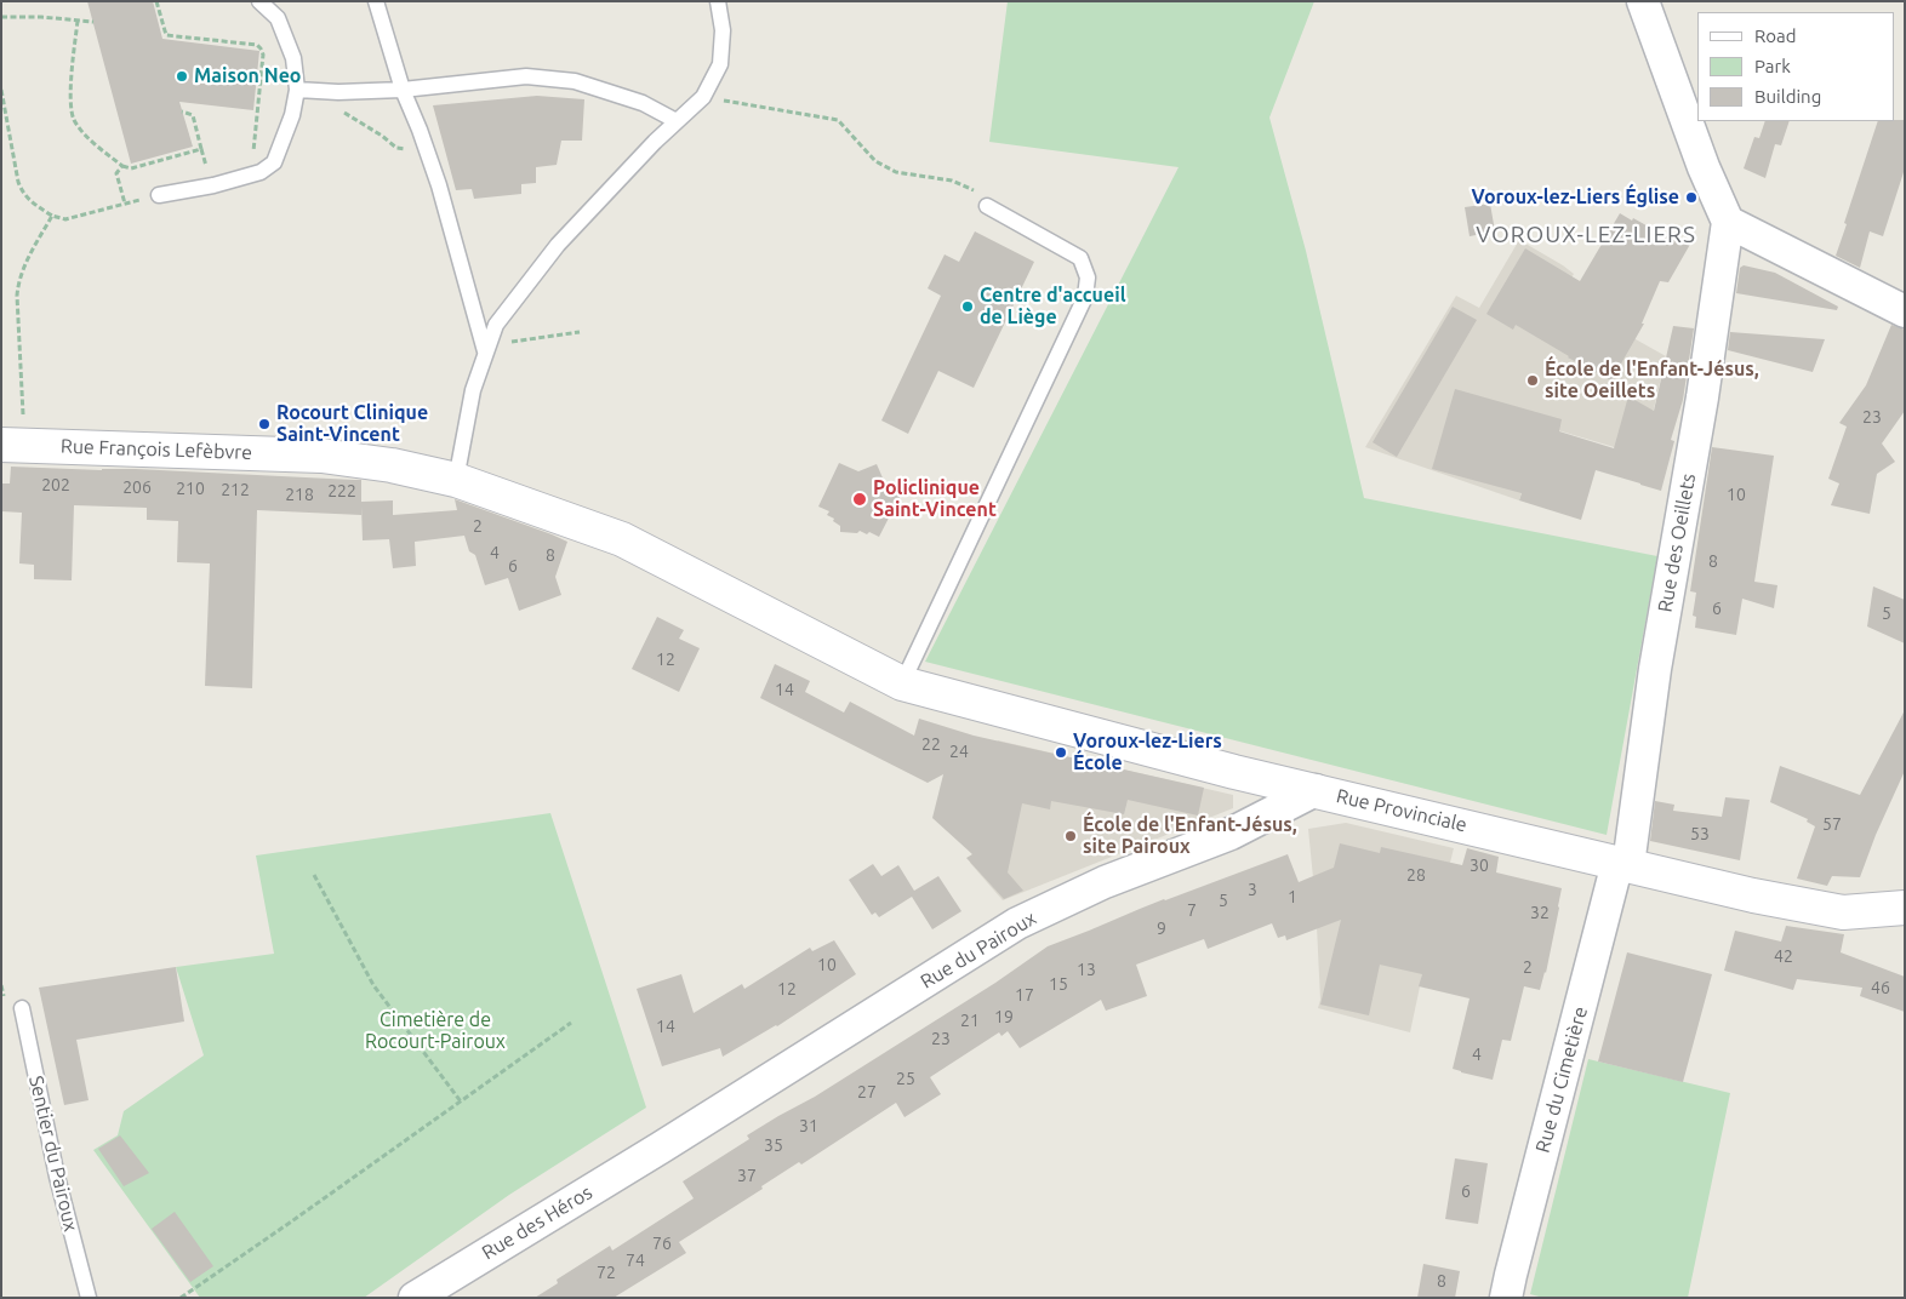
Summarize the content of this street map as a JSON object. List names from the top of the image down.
{
  "streets": {
    "main road": ["Rue François Lefèbvre", "Rue Provinciale"],
    "street": [
      "Rue des Oeillets",
      "Rue du Pairoux",
      "Rue du Cimetière",
      "Rue des Héros"
    ],
    "lane": ["Sentier du Pairoux"]
  },
  "crossings": [
    ["Rue François Lefèbvre", "Rue Provinciale"],
    ["Rue des Oeillets", "Rue Provinciale"],
    ["Rue des Oeillets", "Rue du Cimetière"],
    ["Rue Provinciale", "Rue du Pairoux"],
    ["Rue Provinciale", "Rue du Cimetière"],
    ["Rue du Pairoux", "Rue des Héros"]
  ],
  "districts": ["VOROUX-LEZ-LIERS"],
  "parks": ["Cimetière de Rocourt-Pairoux"],
  "places": [
    "Maison Neo",
    "Voroux-lez-Liers Église",
    "Centre d'accueil de Liège",
    "École de l'Enfant-Jésus, site Oeillets",
    "Rocourt Clinique Saint-Vincent",
    "Policlinique Saint-Vincent",
    "Voroux-lez-Liers École",
    "École de l'Enfant-Jésus, site Pairoux"
  ],
  "house_numbers": [
    "23",
    "202",
    "206",
    "210",
    "212",
    "222",
    "218",
    "10",
    "2",
    "4",
    "8",
    "8",
    "6",
    "6",
    "5",
    "12",
    "14",
    "22",
    "24",
    "57",
    "53",
    "30",
    "28",
    "3",
    "1",
    "5",
    "7",
    "32",
    "9",
    "42",
    "10",
    "2",
    "13",
    "15",
    "46",
    "12",
    "17",
    "19",
    "21",
    "14",
    "23",
    "4",
    "25",
    "27",
    "31",
    "35",
    "37",
    "6",
    "76",
    "74",
    "72",
    "8"
  ],
  "legend": ["Road", "Park", "Building"]
}
